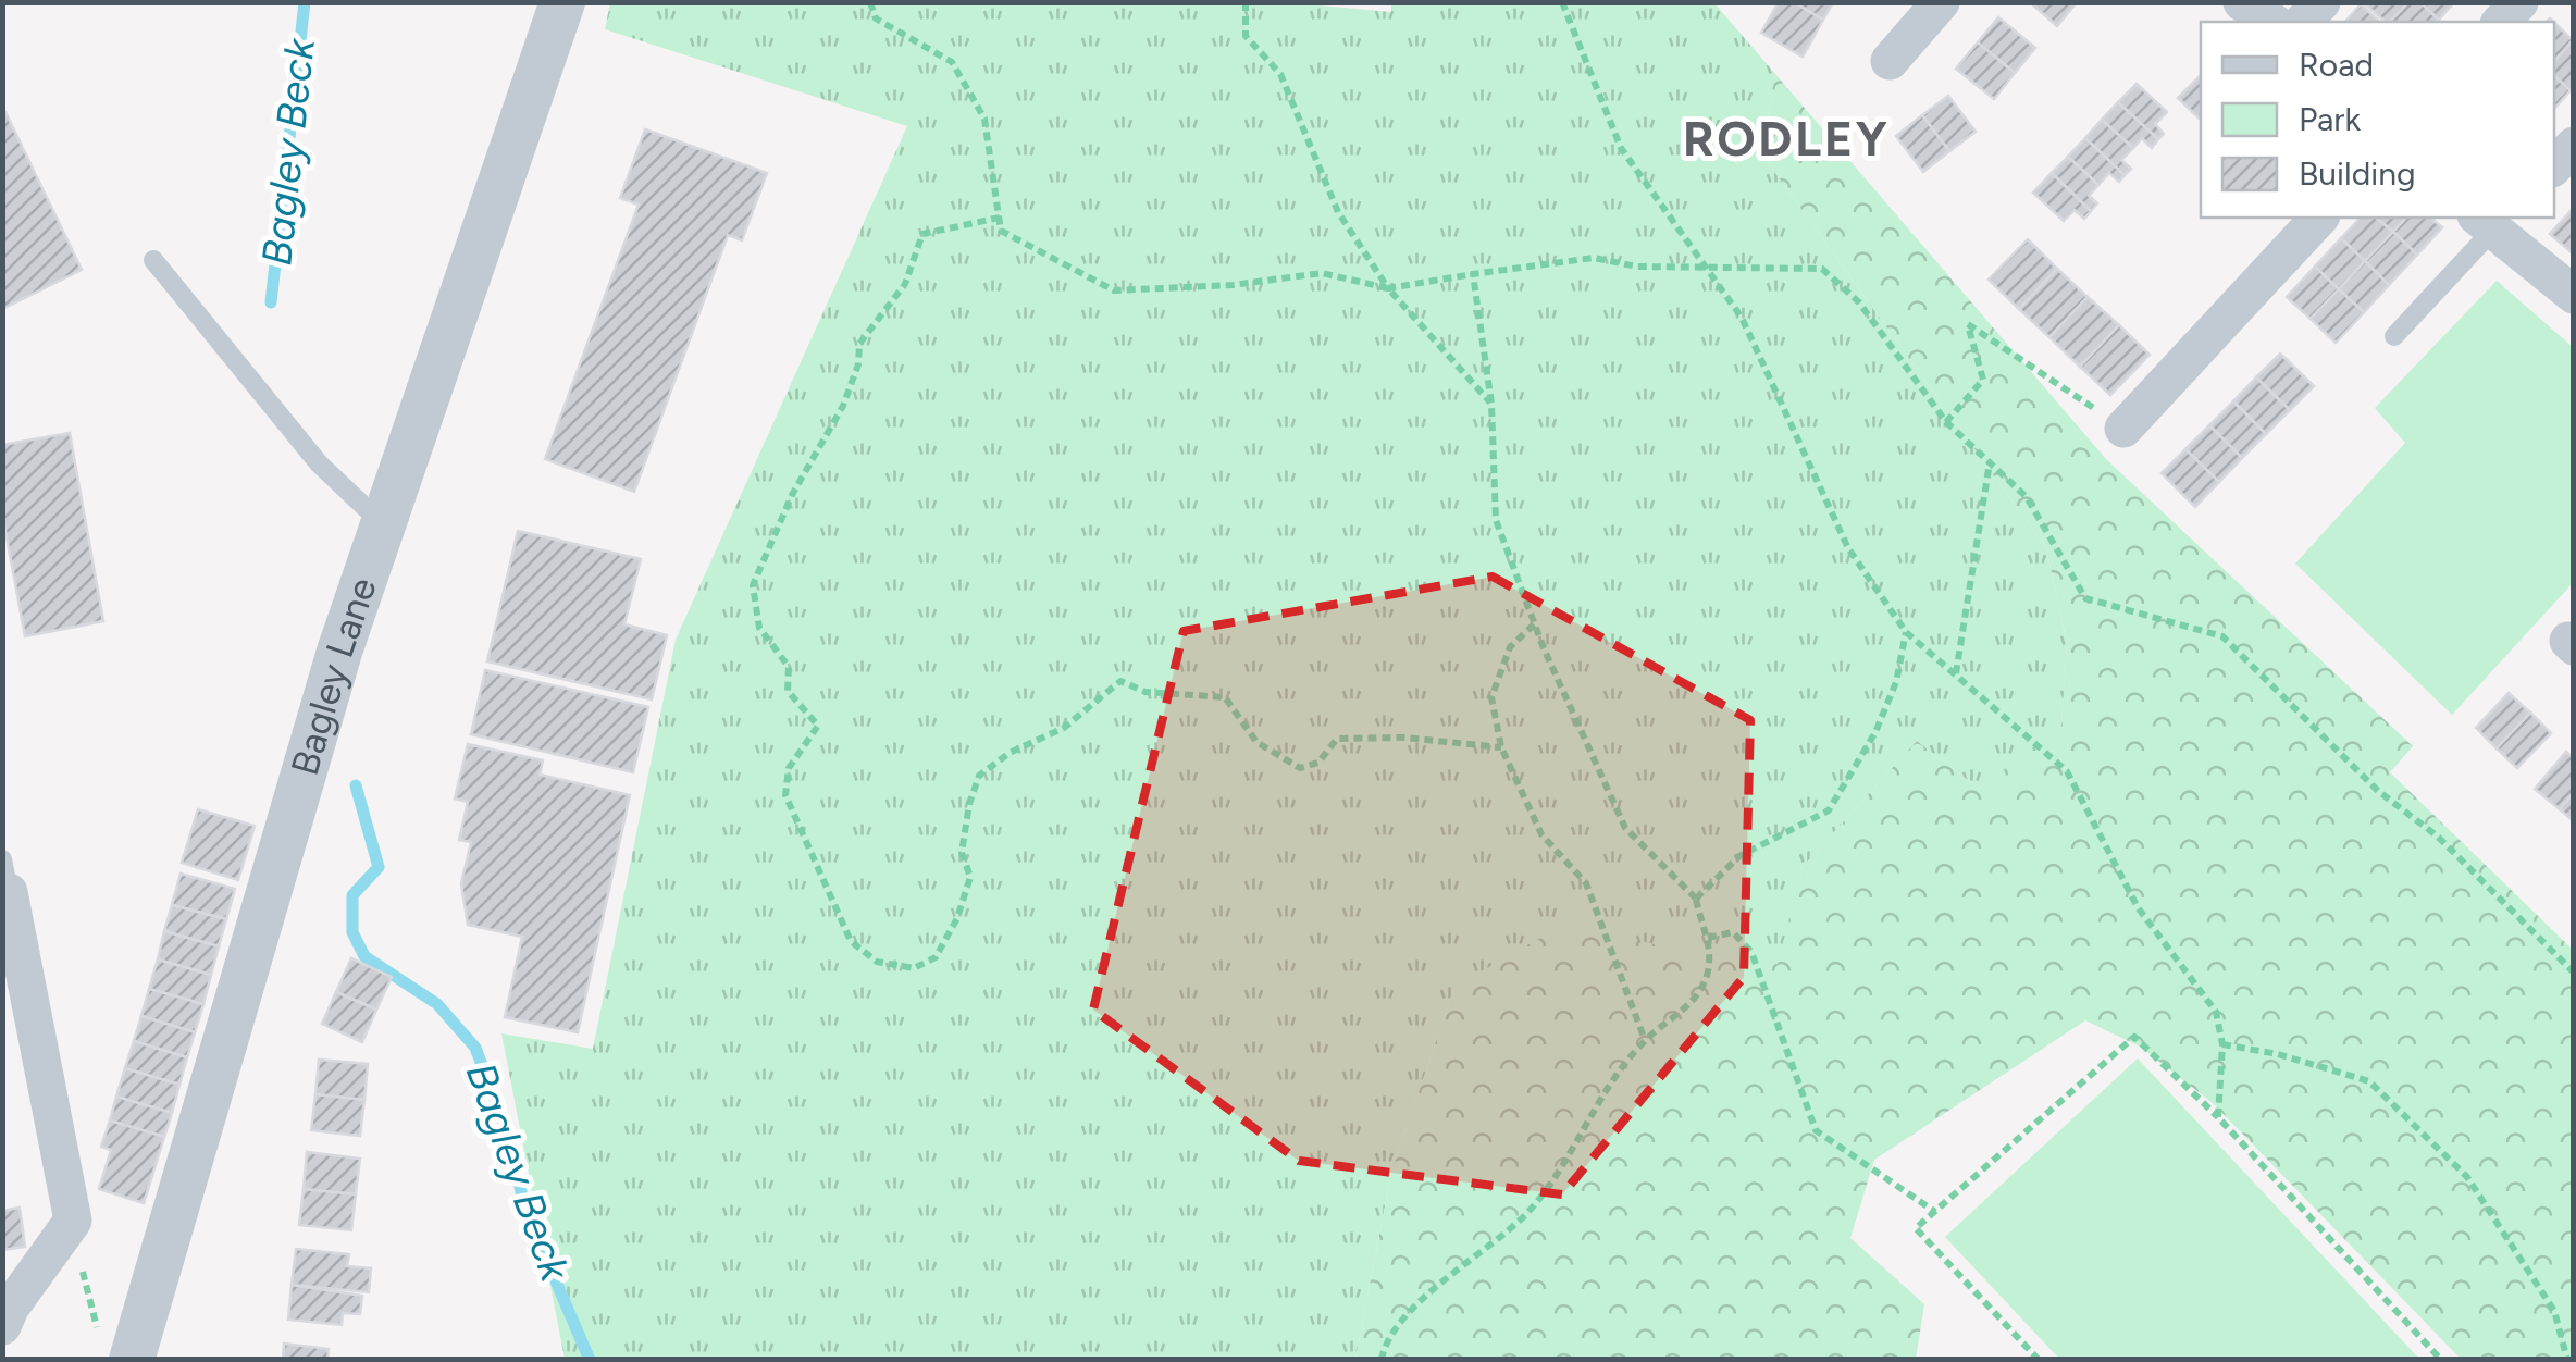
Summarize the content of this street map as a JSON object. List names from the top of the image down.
{
  "streets": {
    "street": ["Bagley Lane"]
  },
  "districts": ["RODLEY"],
  "water": ["Bagley Beck"],
  "legend": ["Road", "Park", "Building"]
}
